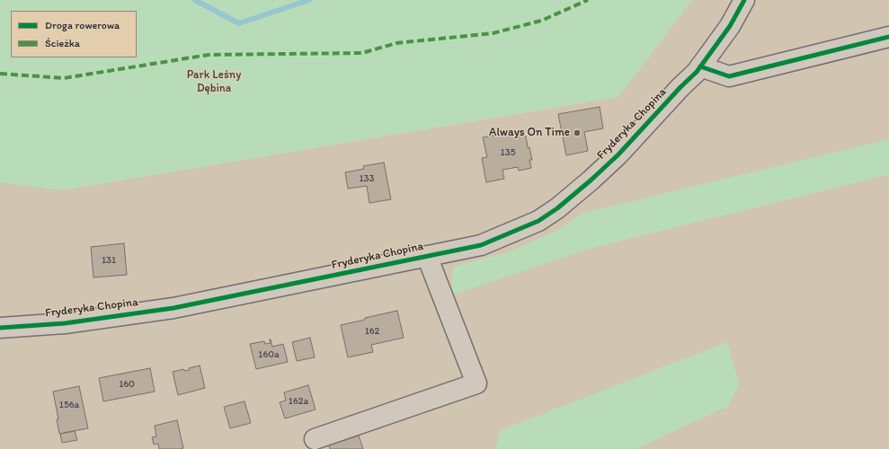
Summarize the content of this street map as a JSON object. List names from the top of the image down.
{
  "streets": {
    "street": ["Fryderyka Chopina"]
  },
  "parks": ["Park Leśny Dębina"],
  "places": ["Always On Time"],
  "house_numbers": [
    "135",
    "133",
    "131",
    "162",
    "160a",
    "160",
    "162a",
    "156a"
  ],
  "legend": ["Droga rowerowa", "Ścieżka"]
}
